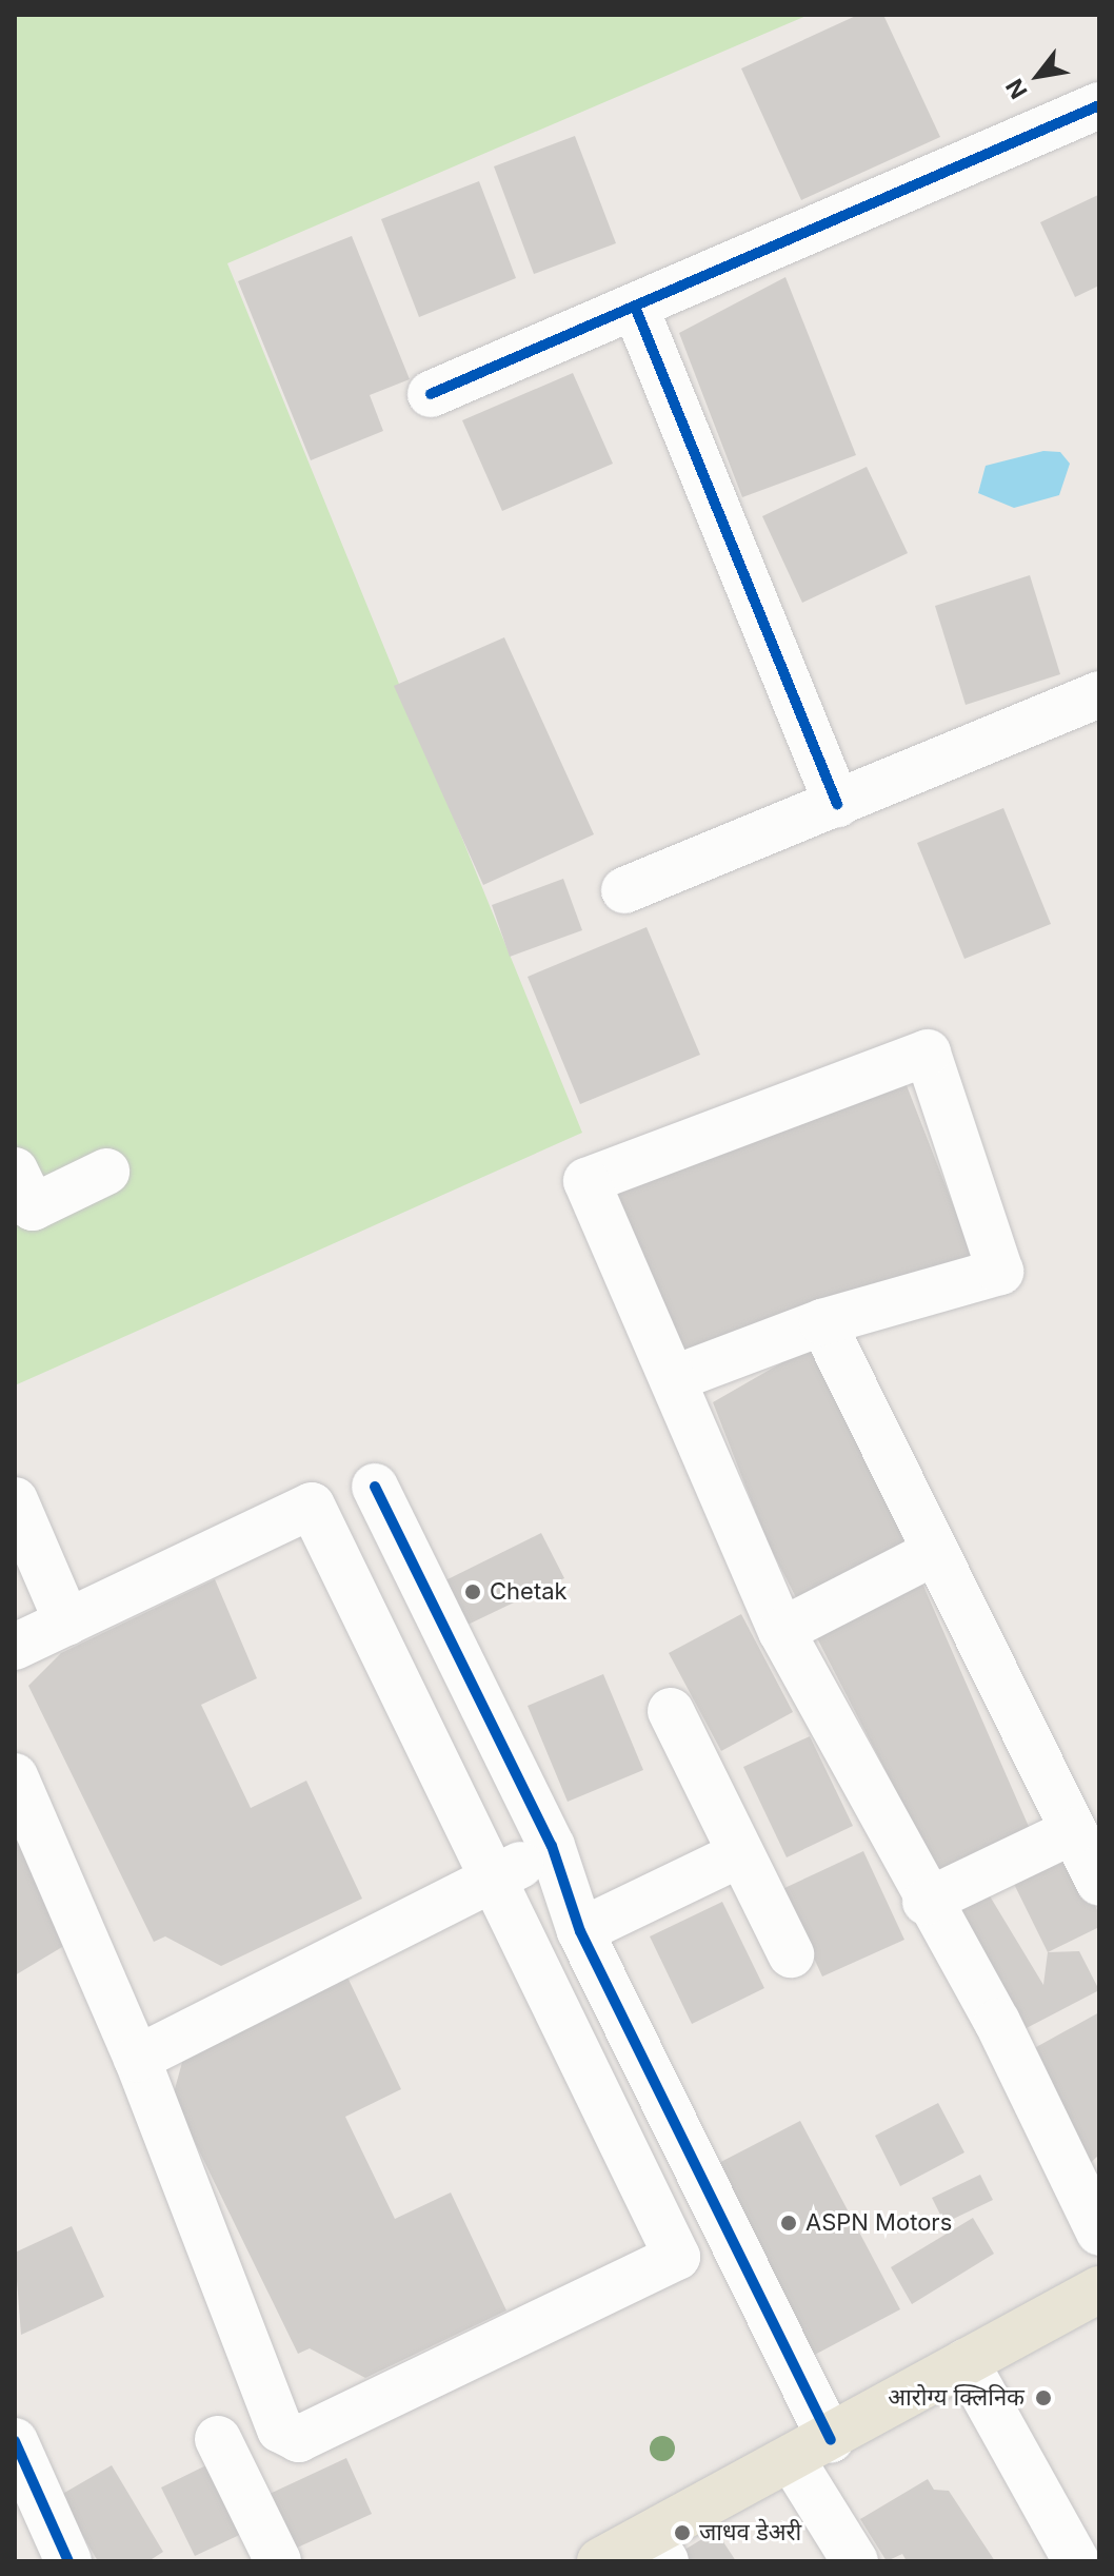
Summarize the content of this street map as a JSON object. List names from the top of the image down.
{
  "places": [
    "Chetak",
    "ASPN Motors",
    "आरोग्य क्लिनिक",
    "जाधव डेअरी"
  ],
  "north": "bottom left"
}
